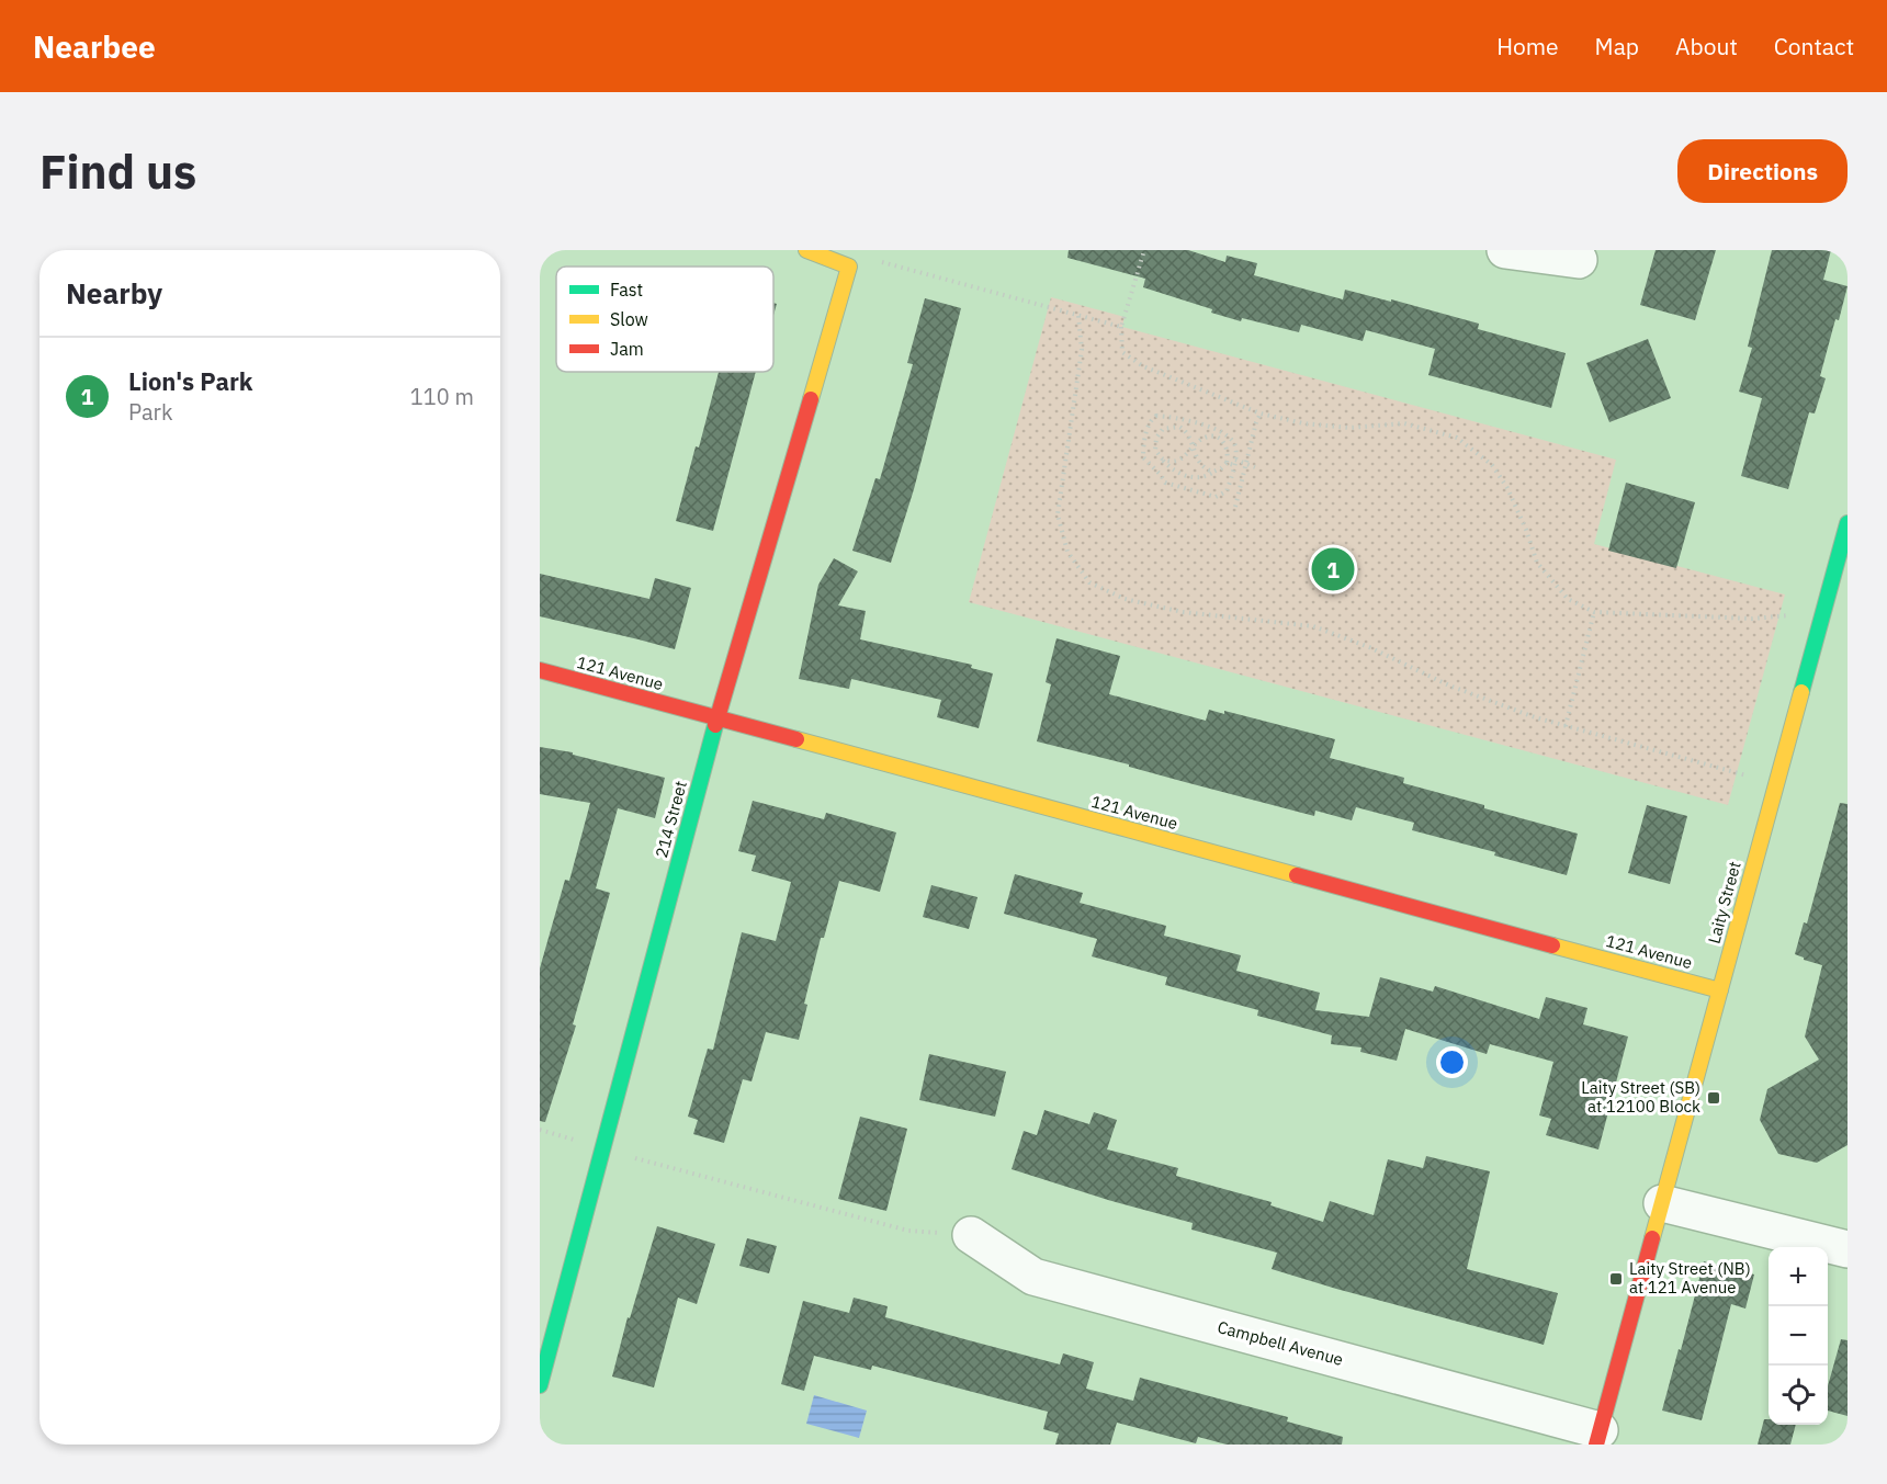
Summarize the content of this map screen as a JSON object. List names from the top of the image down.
{
  "streets": {
    "street": [
      "121 Avenue",
      "214 Street",
      "Laity Street",
      "Campbell Avenue"
    ]
  },
  "crossings": [
    ["121 Avenue", "214 Street"],
    ["121 Avenue", "Laity Street"],
    ["Laity Street", "Campbell Avenue"]
  ],
  "places": {
    "transit": ["Laity Street (SB) at 12100 Block", "Laity Street (NB) at 121 Avenue"]
  },
  "legend": ["Fast", "Slow", "Jam"],
  "page": {
    "header": "Nearbee",
    "nav": [
      "Home",
      "Map",
      "About",
      "Contact"
    ],
    "buttons": "Directions",
    "title": "Find us",
    "heading": "Nearby",
    "list": [
      {
        "mark": "1",
        "name": "Lion's Park",
        "note": "Park",
        "value": "110 m"
      }
    ],
    "pins": "1",
    "map_buttons": ["+", "−"]
  }
}
